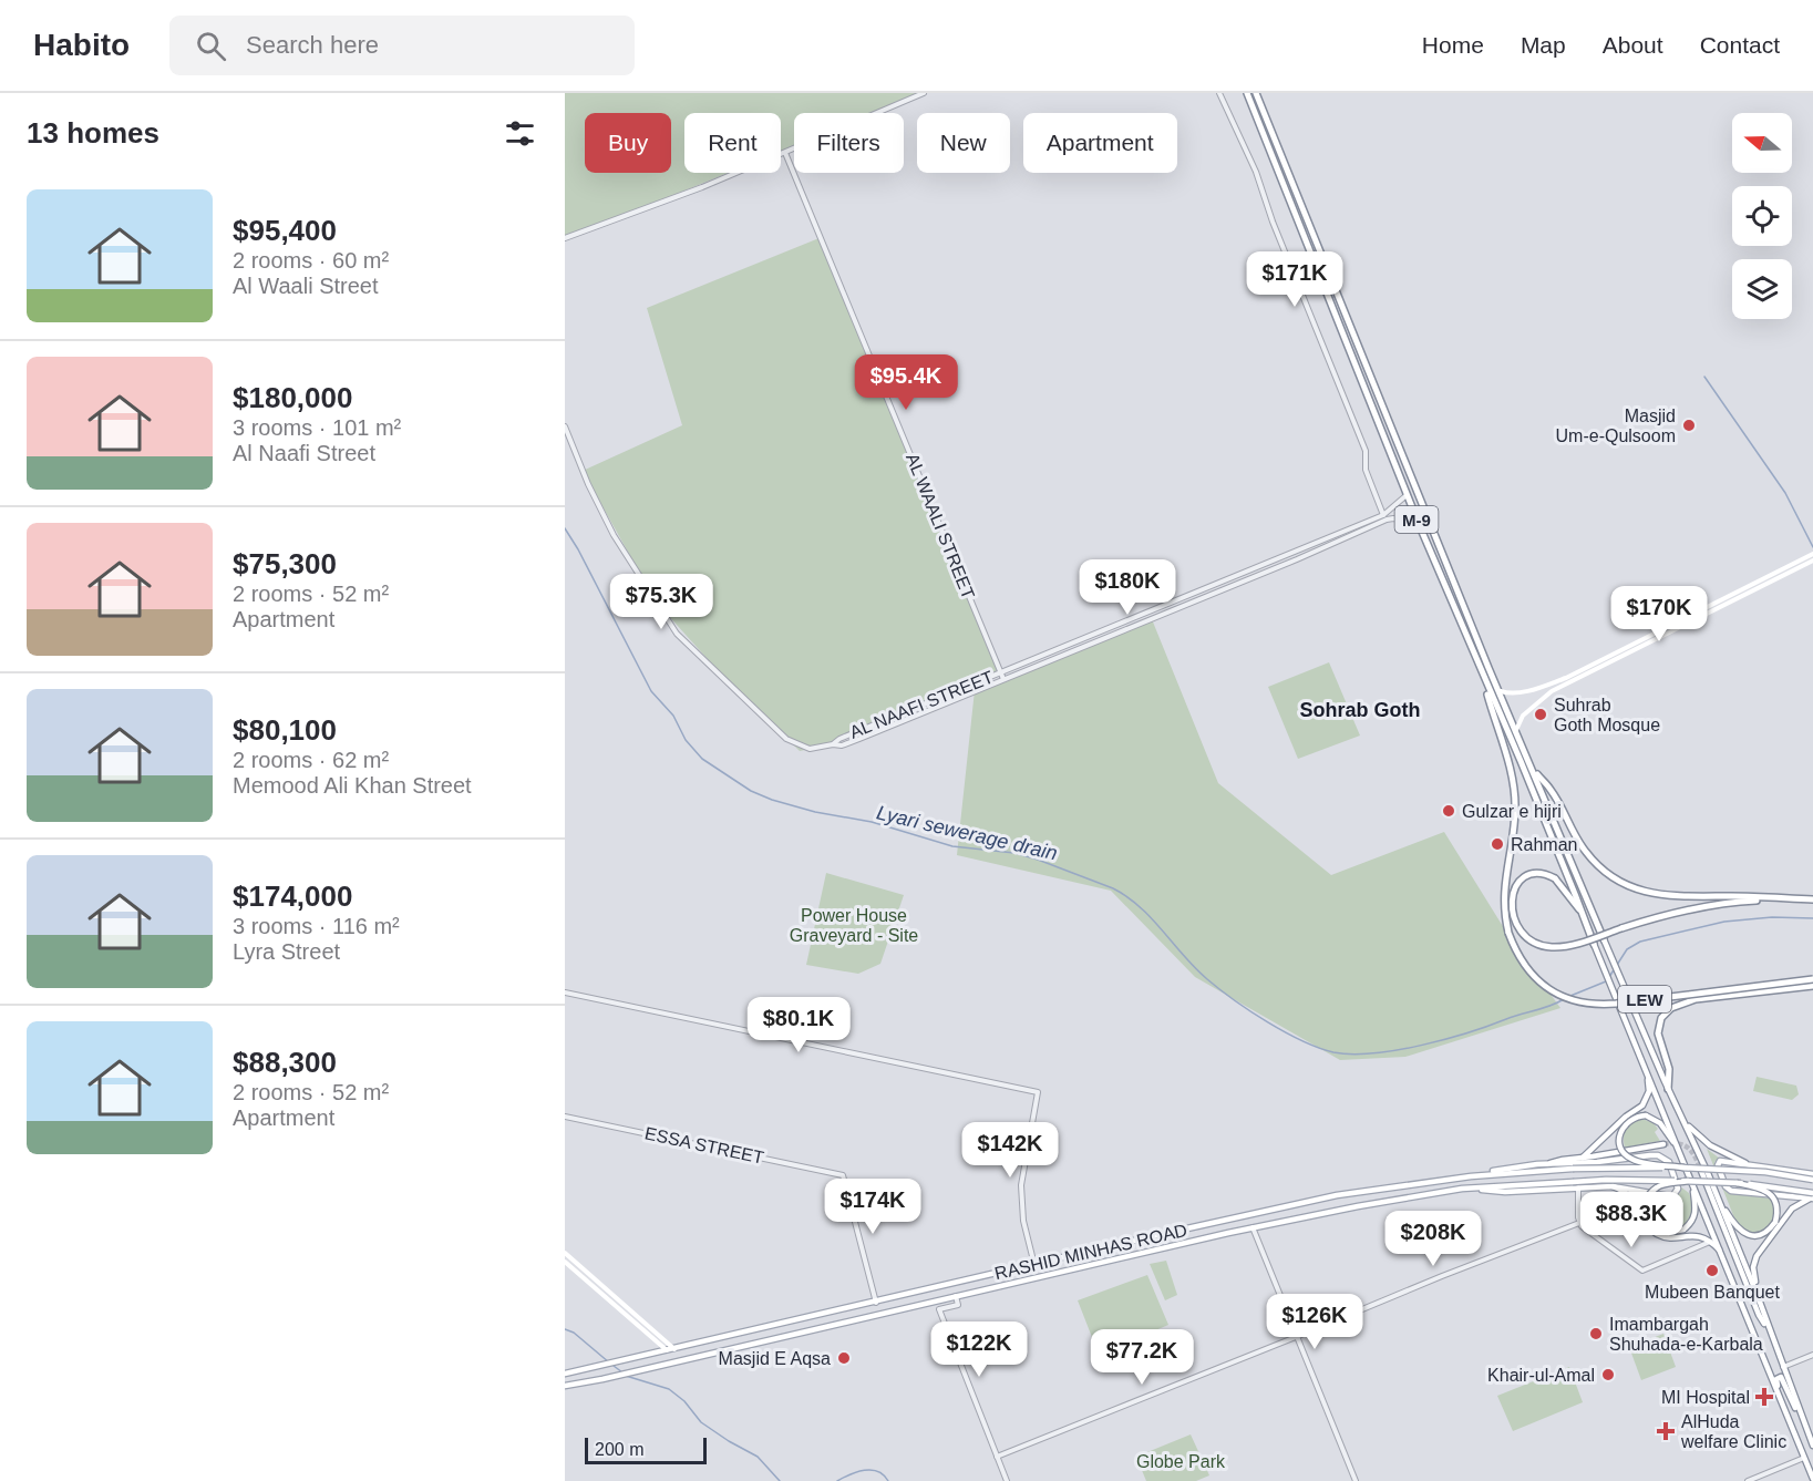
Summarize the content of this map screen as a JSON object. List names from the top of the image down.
{
  "streets": {
    "highway": ["M-9", "LEW"],
    "main road": ["RASHID MINHAS ROAD"],
    "street": ["AL WAALI STREET", "AL NAAFI STREET", "ESSA STREET"]
  },
  "crossings": [
    ["M-9", "AL NAAFI STREET"],
    ["M-9", "LEW"],
    ["AL WAALI STREET", "AL NAAFI STREET"],
    ["ESSA STREET", "RASHID MINHAS ROAD"]
  ],
  "districts": ["Sohrab Goth"],
  "water": ["Lyari sewerage drain"],
  "parks": ["Power House Graveyard - Site", "Globe Park"],
  "places": {
    "other": [
      "Masjid Um-e-Qulsoom",
      "Suhrab Goth Mosque",
      "Gulzar e hijri",
      "Rahman",
      "Mubeen Banquet",
      "Imambargah Shuhada-e-Karbala",
      "Masjid E Aqsa",
      "Khair-ul-Amal"
    ],
    "health": ["MI Hospital", "AlHuda welfare Clinic"]
  },
  "scale_bar": "200 m",
  "north": "left",
  "page": {
    "header": "Habito",
    "search": "Search here",
    "nav": [
      "Home",
      "Map",
      "About",
      "Contact"
    ],
    "heading": "13 homes",
    "chip": [
      "Buy",
      "Rent",
      "Filters",
      "New",
      "Apartment"
    ],
    "list": [
      {
        "name": "$95,400",
        "note": "2 rooms · 60 m² · Al Waali Street"
      },
      {
        "name": "$180,000",
        "note": "3 rooms · 101 m² · Al Naafi Street"
      },
      {
        "name": "$75,300",
        "note": "2 rooms · 52 m² · Apartment"
      },
      {
        "name": "$80,100",
        "note": "2 rooms · 62 m² · Memood Ali Khan Street"
      },
      {
        "name": "$174,000",
        "note": "3 rooms · 116 m² · Lyra Street"
      },
      {
        "name": "$88,300",
        "note": "2 rooms · 52 m² · Apartment"
      }
    ],
    "price": [
      "$171K",
      "$95.4K",
      "$180K",
      "$75.3K",
      "$170K",
      "$80.1K",
      "$142K",
      "$174K",
      "$88.3K",
      "$208K",
      "$126K",
      "$122K",
      "$77.2K"
    ],
    "scale": "200 m"
  }
}
